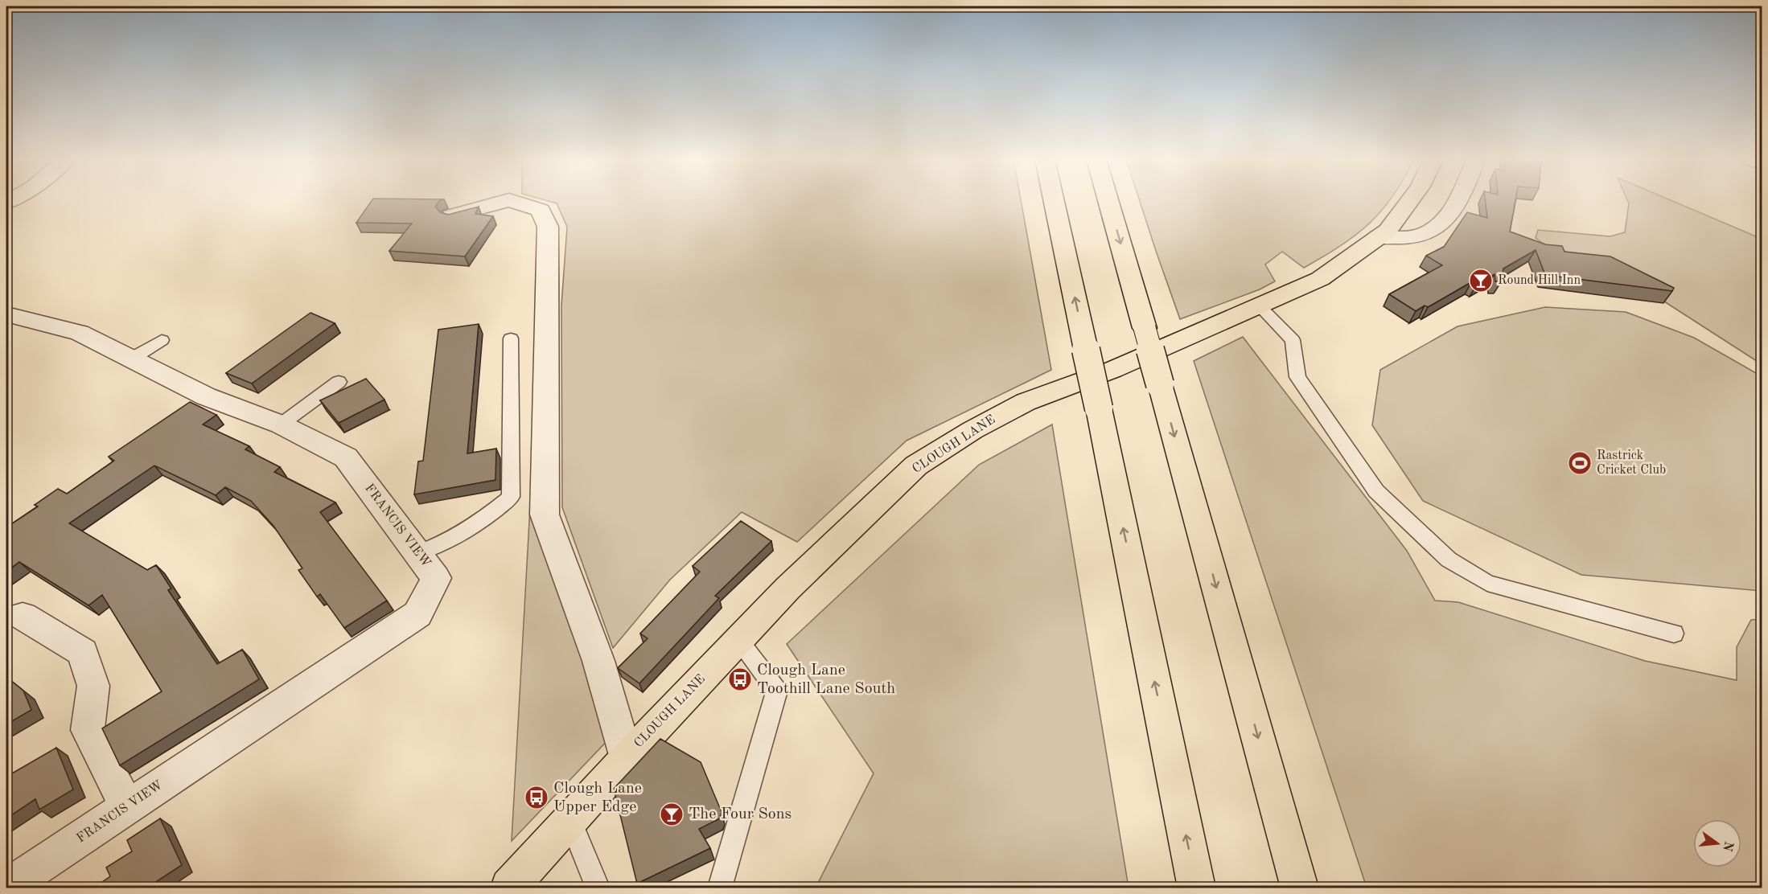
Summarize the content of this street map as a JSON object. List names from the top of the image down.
{
  "streets": {
    "main road": ["CLOUGH LANE"],
    "street": ["FRANCIS VIEW"]
  },
  "places": {
    "bar": ["Round Hill Inn", "The Four Sons"],
    "sports": ["Rastrick Cricket Club"],
    "bus stop": ["Clough Lane Toothill Lane South", "Clough Lane Upper Edge"]
  },
  "north": "right"
}
